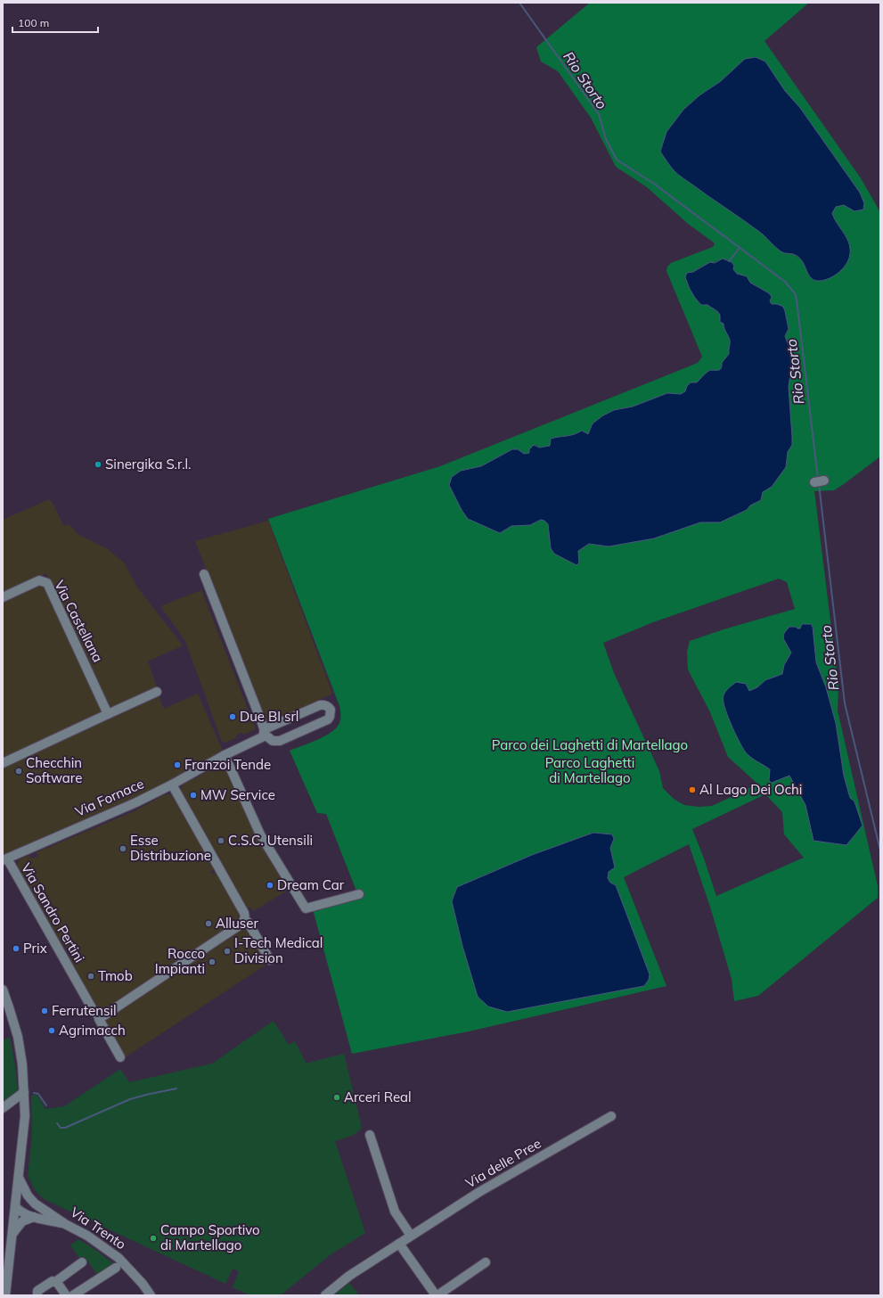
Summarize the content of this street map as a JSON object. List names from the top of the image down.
{
  "streets": {
    "street": [
      "Via Castellana",
      "Via Fornace",
      "Via Sandro Pertini",
      "Via delle Pree",
      "Via Trento"
    ]
  },
  "crossings": [
    ["Via Fornace", "Via Sandro Pertini"]
  ],
  "water": ["Rio Storto"],
  "parks": ["Parco dei Laghetti di Martellago", "Parco Laghetti di Martellago"],
  "places": [
    "Sinergika S.r.l.",
    "Due BI srl",
    "Franzoi Tende",
    "Checchin Software",
    "Al Lago Dei Ochi",
    "MW Service",
    "C.S.C. Utensili",
    "Esse Distribuzione",
    "Dream Car",
    "Alluser",
    "Prix",
    "I-Tech Medical Division",
    "Rocco Impianti",
    "Tmob",
    "Ferrutensil",
    "Agrimacch",
    "Arceri Real",
    "Campo Sportivo di Martellago"
  ],
  "scale_bar": "100 m"
}
